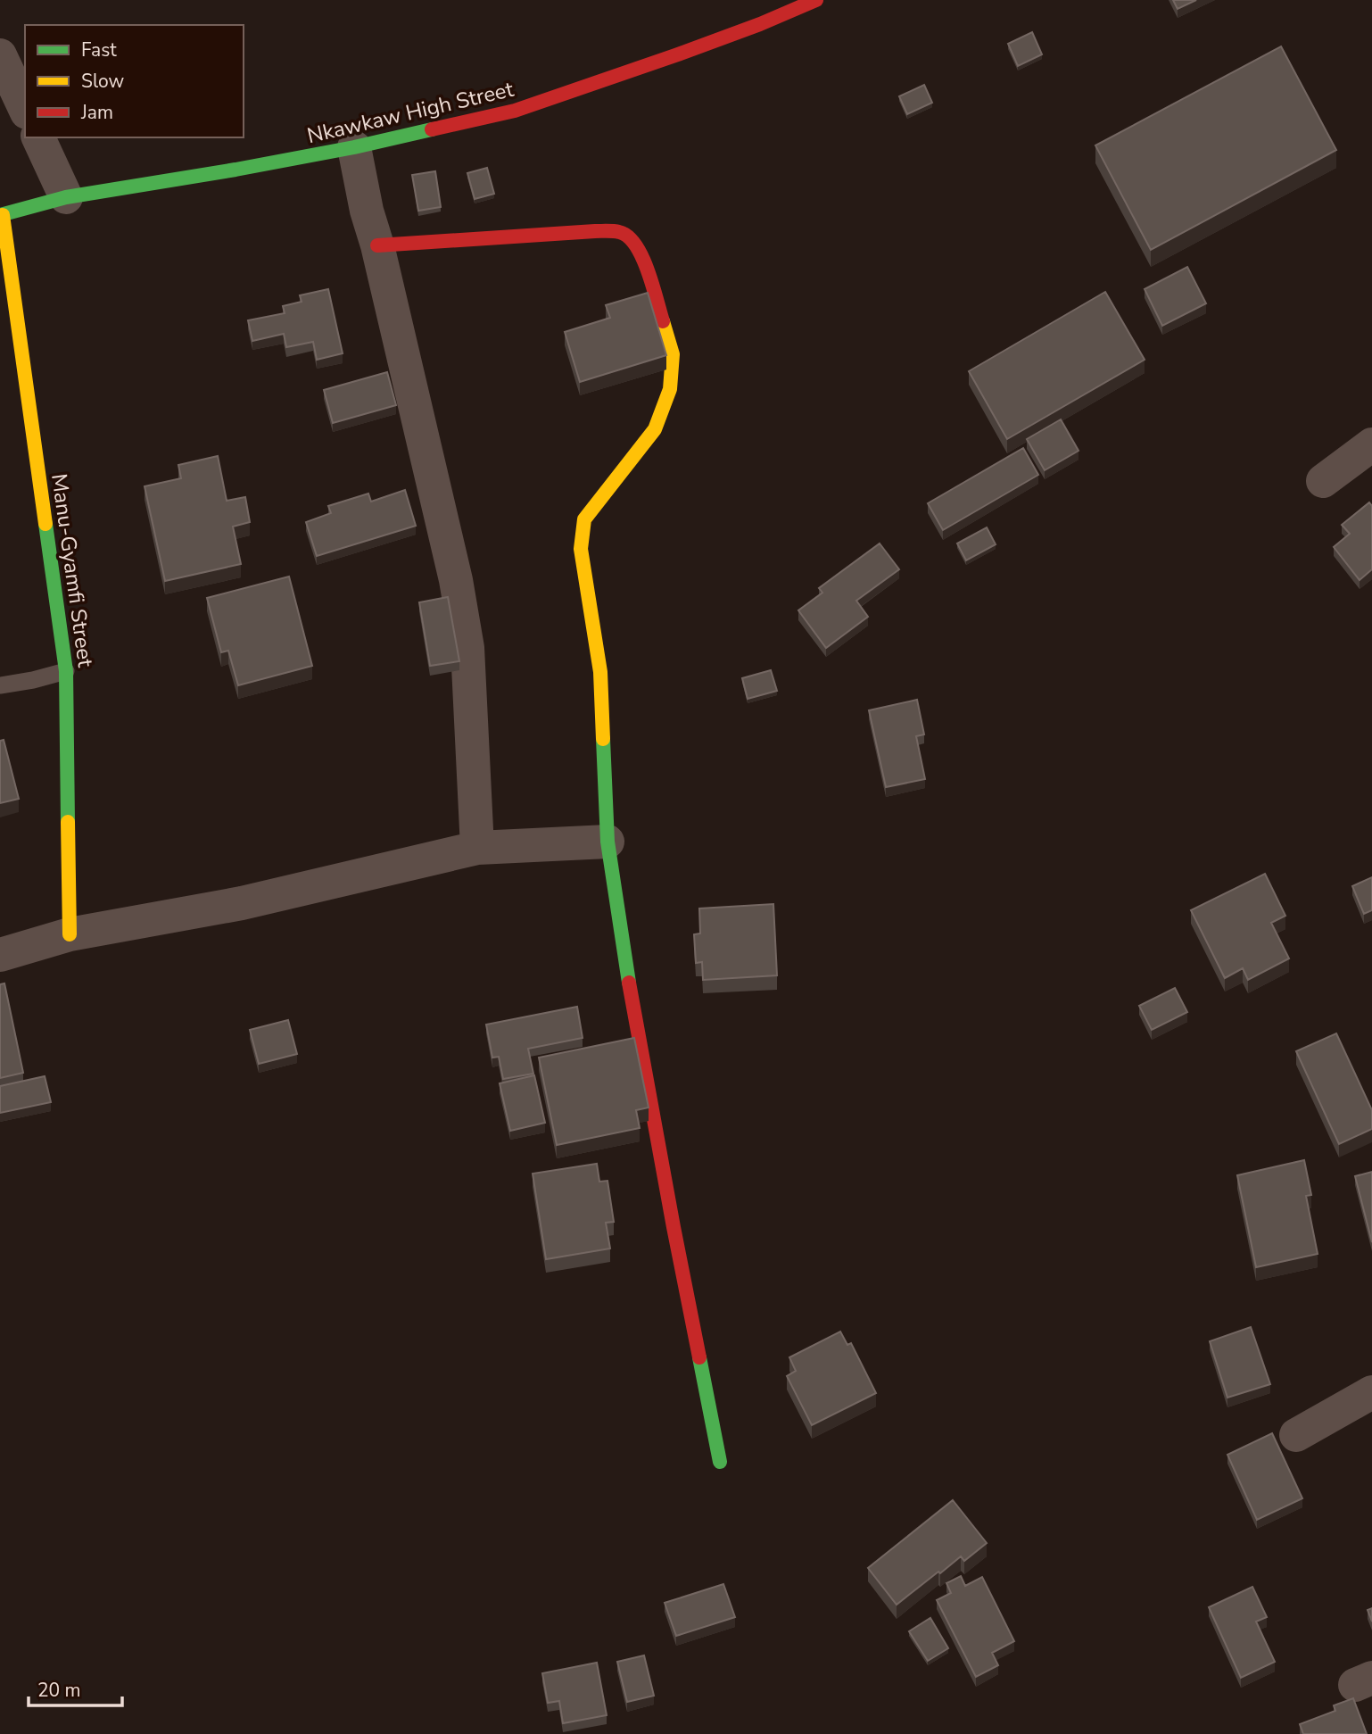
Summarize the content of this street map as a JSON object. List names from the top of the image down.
{
  "streets": {
    "street": ["Nkawkaw High Street", "Manu-Gyamfi Street"]
  },
  "crossings": [
    ["Nkawkaw High Street", "Manu-Gyamfi Street"]
  ],
  "legend": ["Fast", "Slow", "Jam"],
  "scale_bar": "20 m"
}
